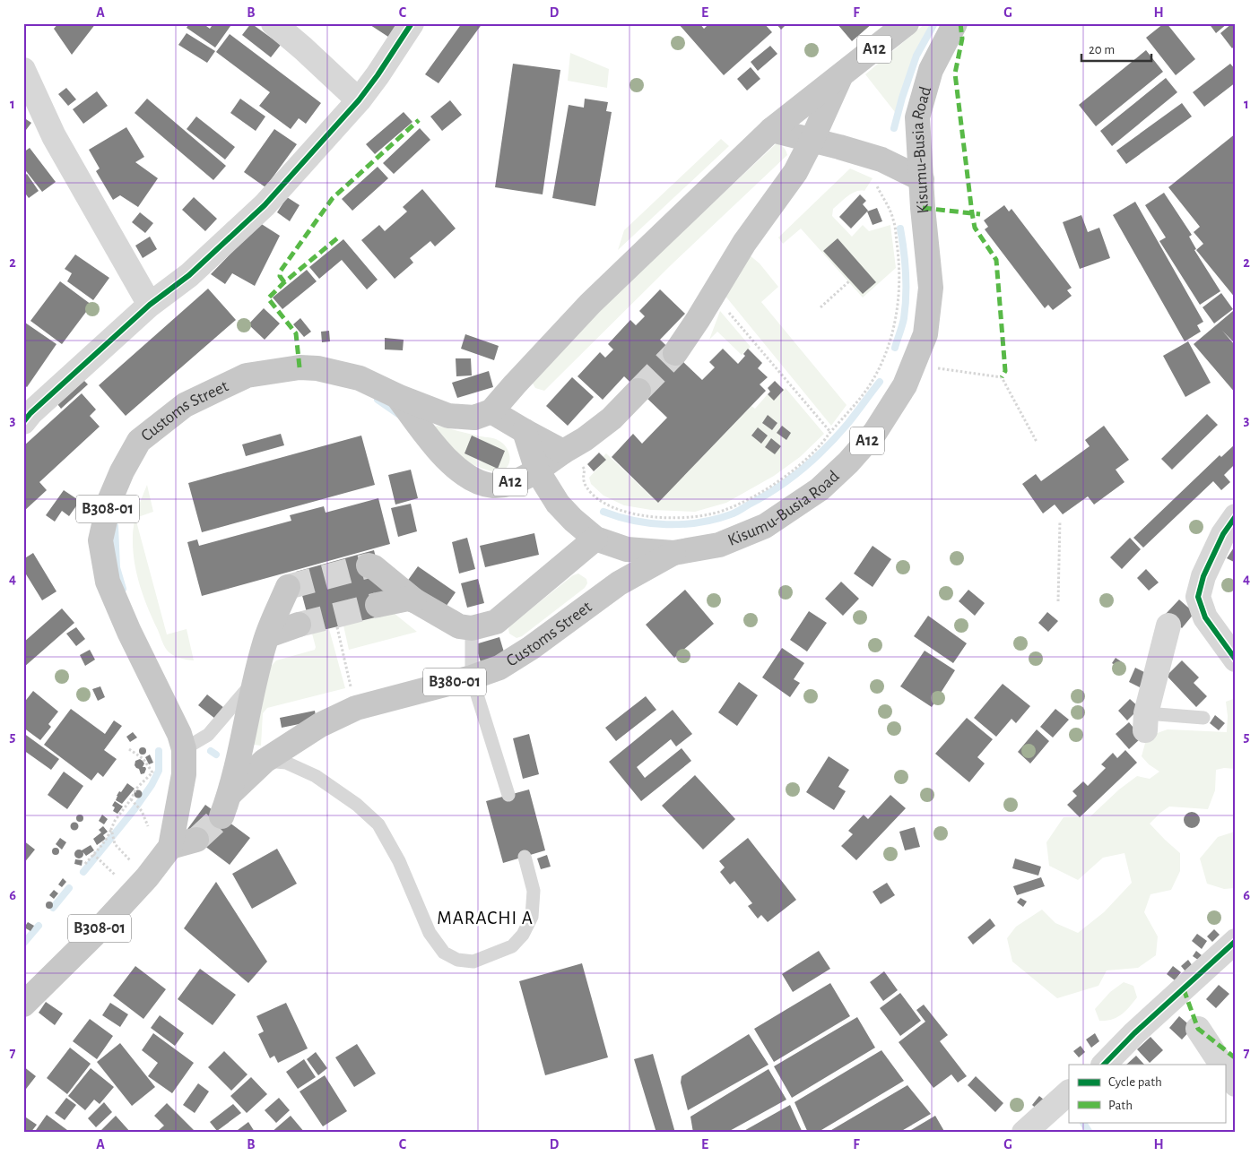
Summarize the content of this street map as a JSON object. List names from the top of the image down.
{
  "streets": {
    "highway": [
      "A12",
      "Kisumu-Busia Road",
      "Customs Street",
      "B308-01",
      "B380-01"
    ]
  },
  "crossings": [
    ["A12", "Kisumu-Busia Road"],
    ["A12", "Customs Street"],
    ["Kisumu-Busia Road", "Customs Street"]
  ],
  "districts": ["MARACHI A"],
  "legend": ["Cycle path", "Path"],
  "scale_bar": "20 m",
  "grid": {
    "columns": [
      "A",
      "B",
      "C",
      "D",
      "E",
      "F",
      "G",
      "H"
    ],
    "rows": [
      "1",
      "2",
      "3",
      "4",
      "5",
      "6",
      "7"
    ]
  }
}
